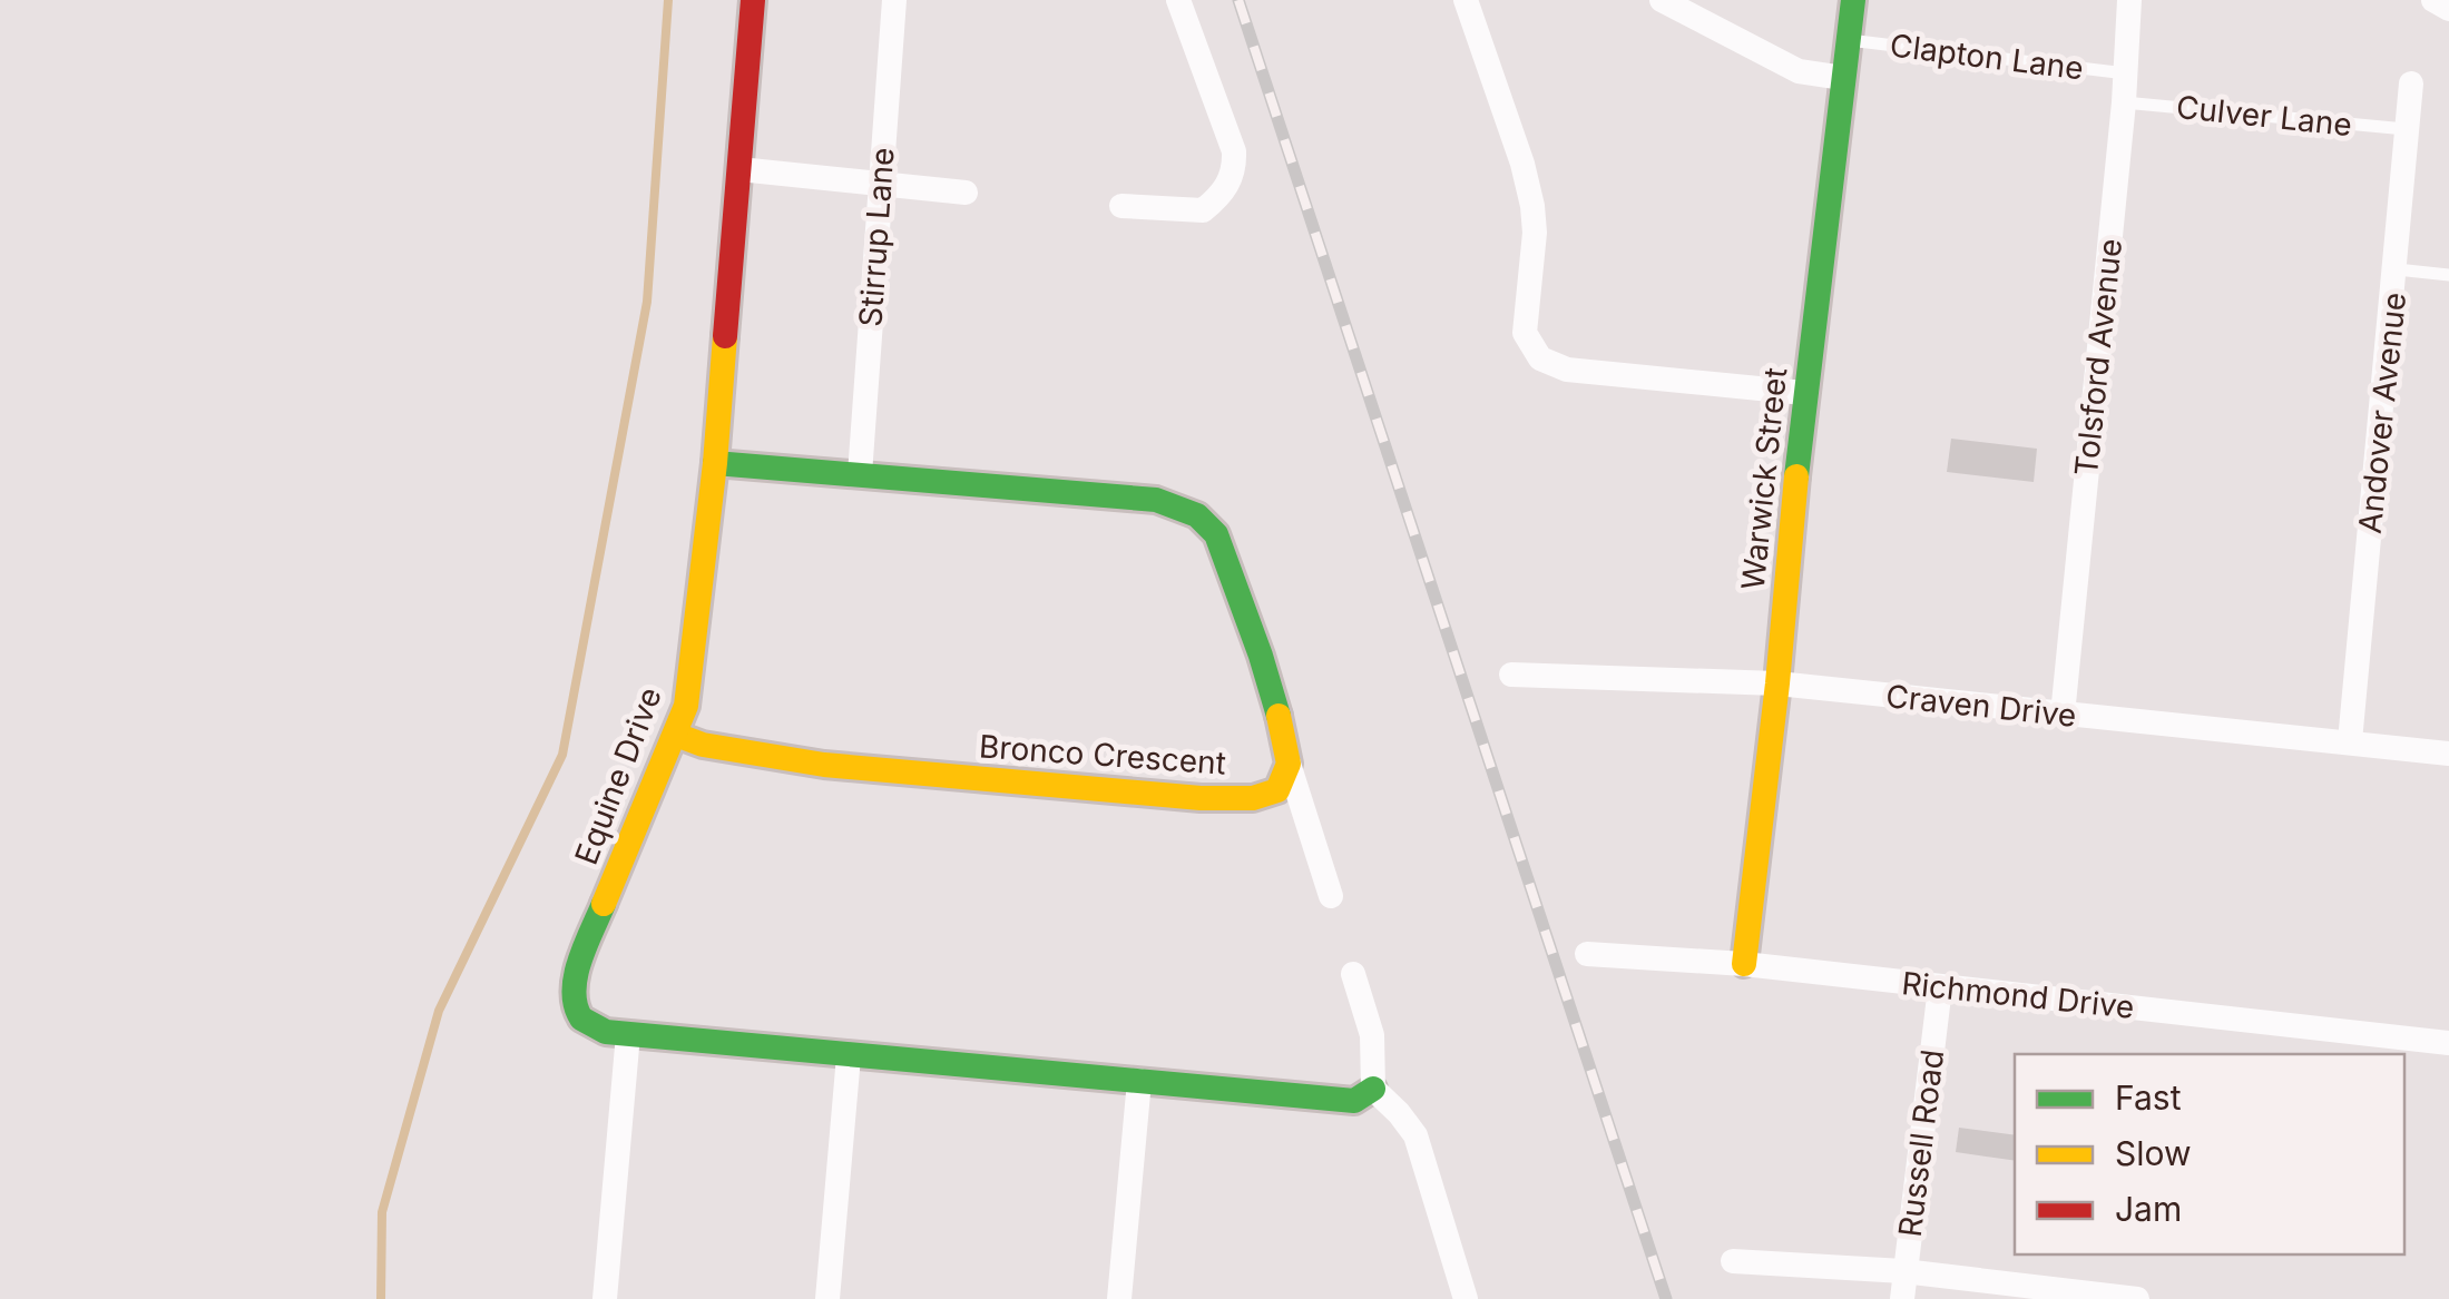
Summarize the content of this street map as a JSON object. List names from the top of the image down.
{
  "streets": {
    "street": [
      "Stirrup Lane",
      "Tolsford Avenue",
      "Andover Avenue",
      "Warwick Street",
      "Craven Drive",
      "Bronco Crescent",
      "Equine Drive",
      "Richmond Drive",
      "Russell Road"
    ],
    "lane": ["Clapton Lane", "Culver Lane"]
  },
  "crossings": [
    ["Clapton Lane", "Tolsford Avenue"],
    ["Clapton Lane", "Warwick Street"],
    ["Culver Lane", "Tolsford Avenue"],
    ["Culver Lane", "Andover Avenue"],
    ["Tolsford Avenue", "Craven Drive"],
    ["Andover Avenue", "Craven Drive"],
    ["Warwick Street", "Craven Drive"],
    ["Warwick Street", "Richmond Drive"],
    ["Bronco Crescent", "Equine Drive"],
    ["Richmond Drive", "Russell Road"]
  ],
  "legend": ["Fast", "Slow", "Jam"]
}
